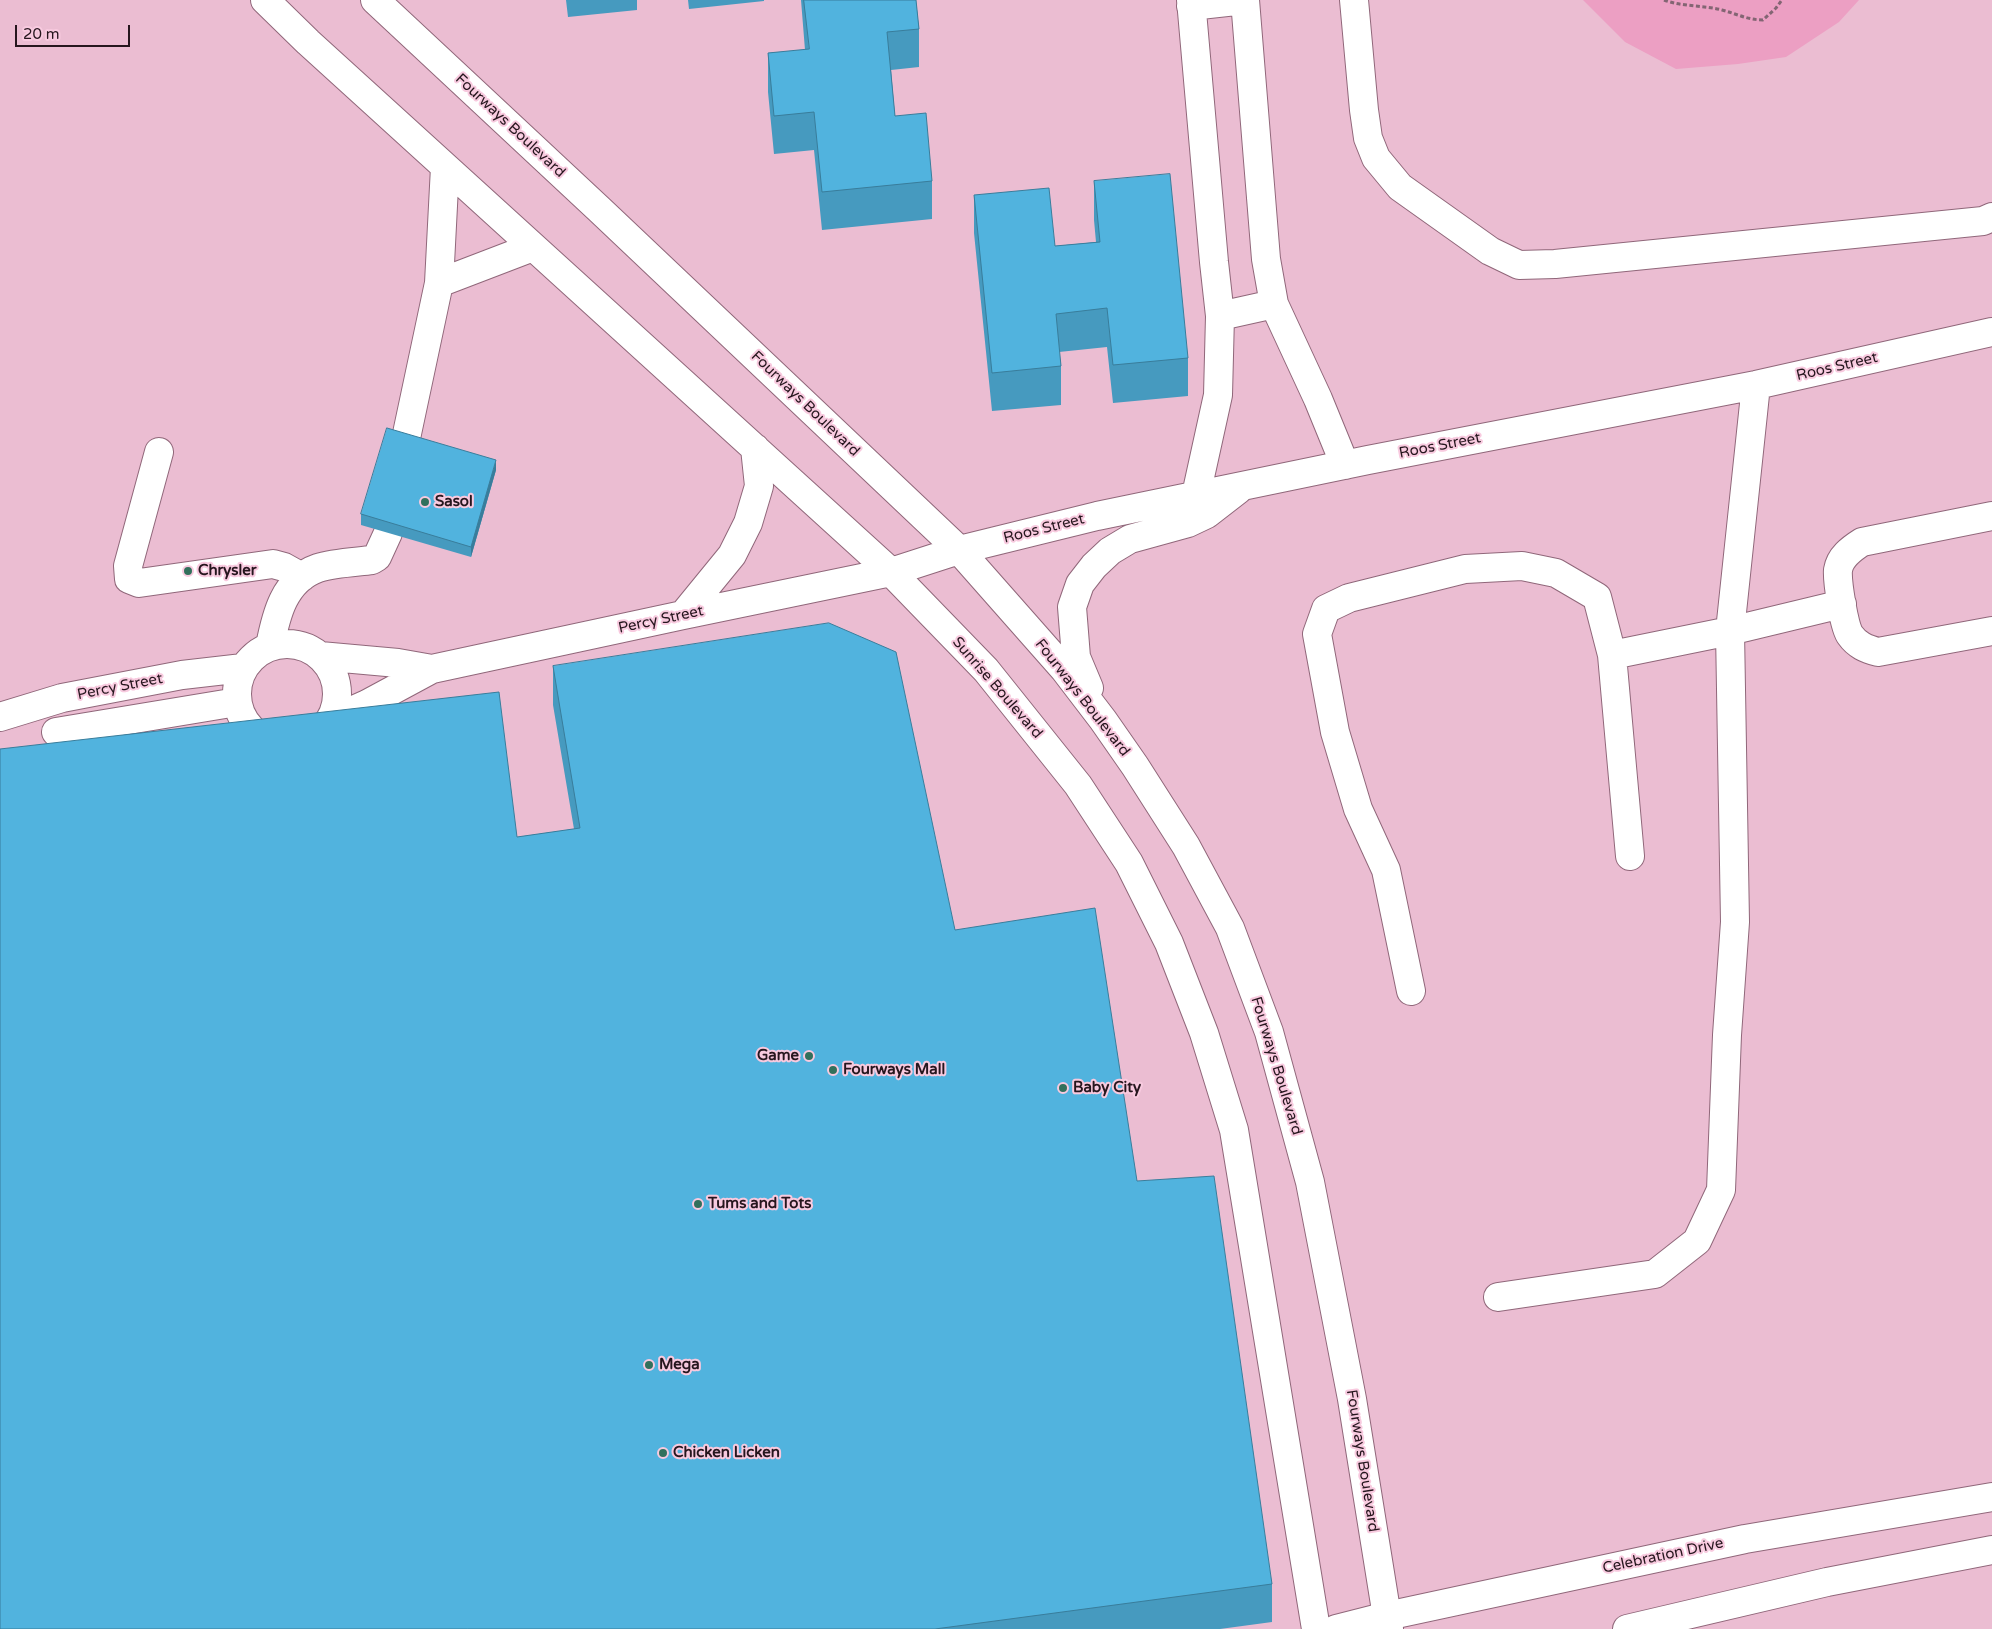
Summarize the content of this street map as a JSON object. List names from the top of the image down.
{
  "streets": {
    "street": [
      "Fourways Boulevard",
      "Roos Street",
      "Percy Street",
      "Sunrise Boulevard",
      "Celebration Drive"
    ]
  },
  "crossings": [
    ["Fourways Boulevard", "Roos Street"],
    ["Fourways Boulevard", "Celebration Drive"],
    ["Roos Street", "Percy Street"],
    ["Roos Street", "Sunrise Boulevard"],
    ["Percy Street", "Sunrise Boulevard"]
  ],
  "places": [
    "Sasol",
    "Chrysler",
    "Game",
    "Fourways Mall",
    "Baby City",
    "Tums and Tots",
    "Mega",
    "Chicken Licken"
  ],
  "scale_bar": "20 m"
}
